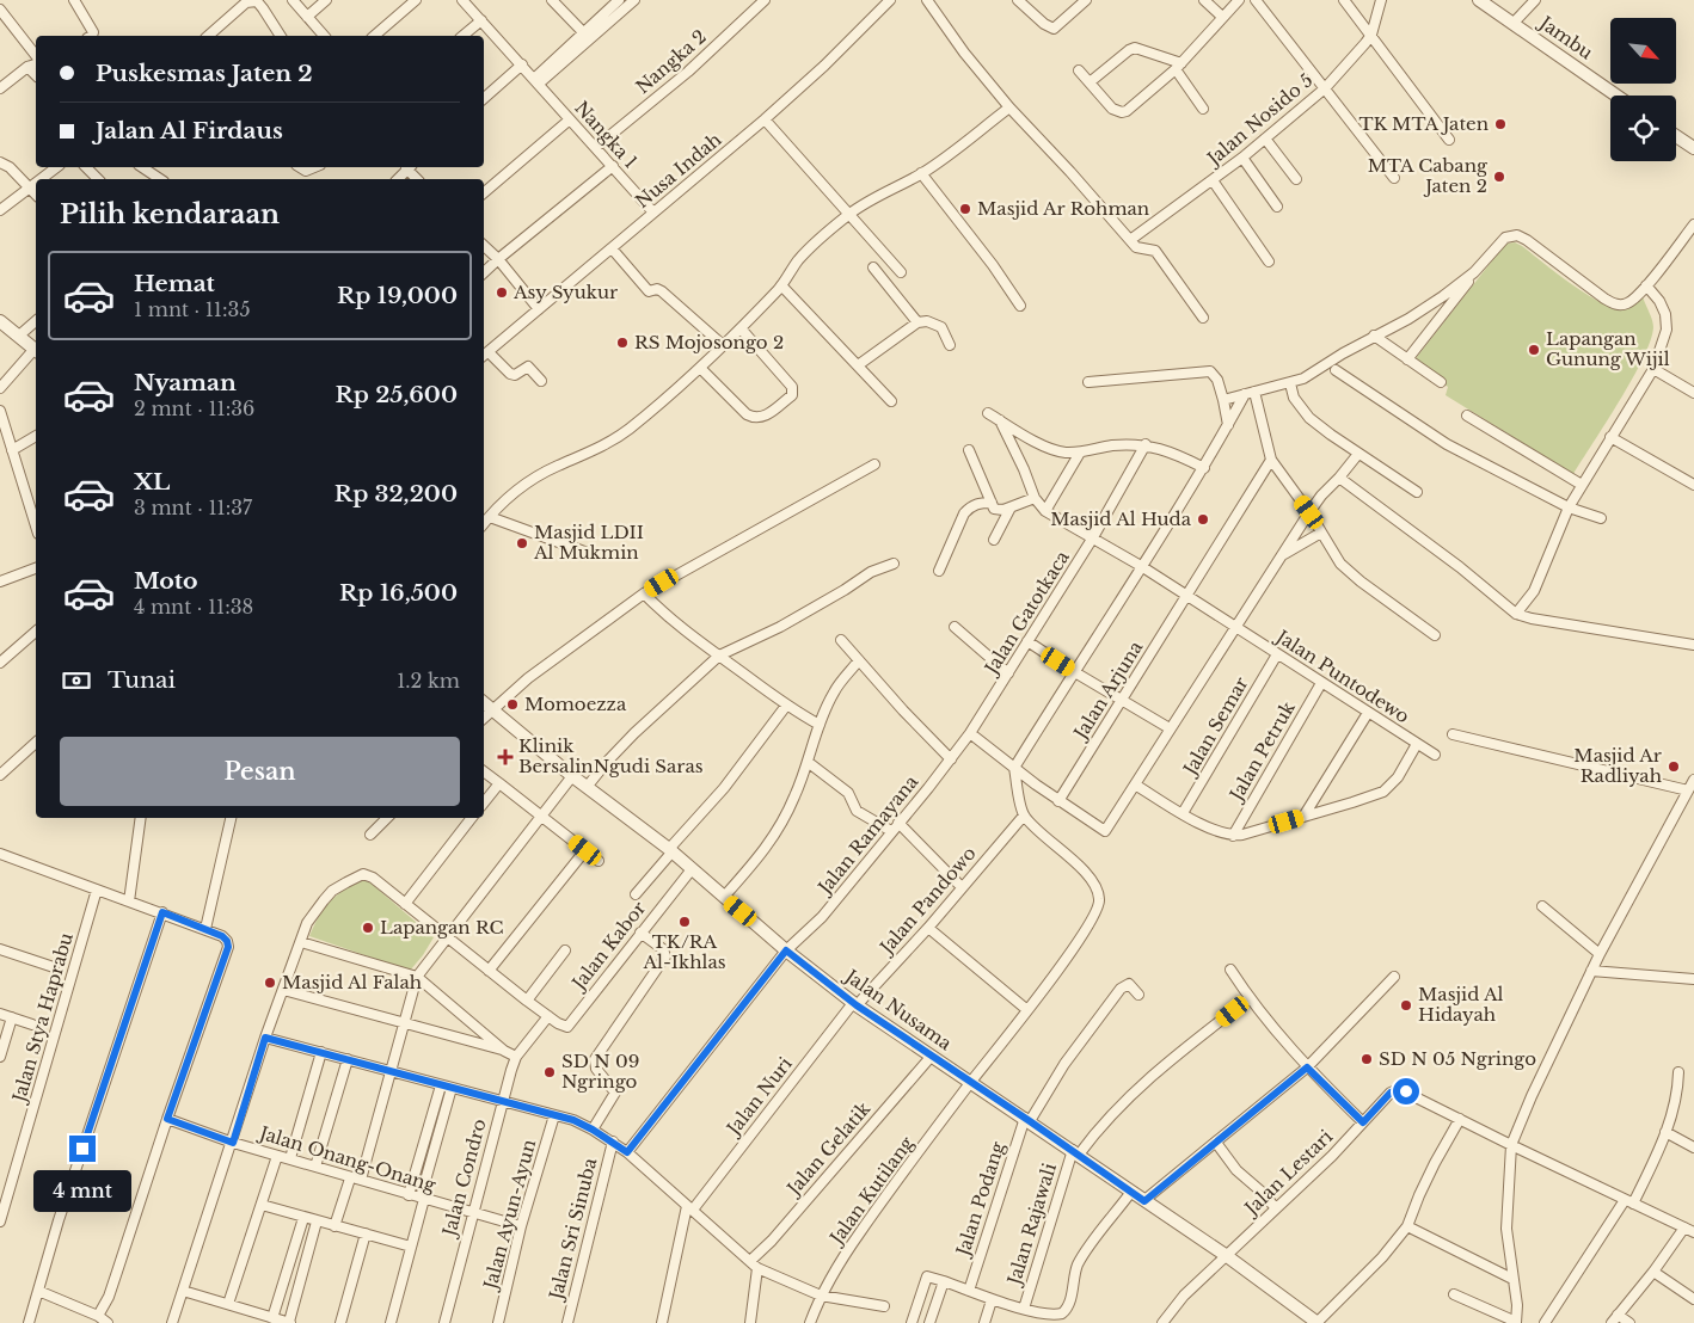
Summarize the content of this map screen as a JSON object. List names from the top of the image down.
{
  "streets": {
    "street": [
      "Jambu",
      "Nangka 2",
      "Jalan Nosido 5",
      "Nangka 1",
      "Nusa Indah",
      "Jalan Gatotkaca",
      "Jalan Puntodewo",
      "Jalan Arjuna",
      "Jalan Semar",
      "Jalan Petruk",
      "Jalan Ramayana",
      "Jalan Pandowo",
      "Jalan Kabor",
      "Jalan Nusama",
      "Jalan Stya Haprabu",
      "Jalan Nuri",
      "Jalan Gelatik",
      "Jalan Onang-Onang",
      "Jalan Lestari",
      "Jalan Condro",
      "Jalan Kutilang",
      "Jalan Podang",
      "Jalan Ayun-Ayun",
      "Jalan Rajawali",
      "Jalan Sri Sinuba"
    ]
  },
  "crossings": [
    ["Nangka 2", "Nangka 1"],
    ["Nangka 1", "Nusa Indah"],
    ["Jalan Gatotkaca", "Jalan Puntodewo"],
    ["Jalan Gatotkaca", "Jalan Ramayana"],
    ["Jalan Puntodewo", "Jalan Arjuna"],
    ["Jalan Puntodewo", "Jalan Semar"],
    ["Jalan Puntodewo", "Jalan Petruk"],
    ["Jalan Ramayana", "Jalan Nusama"],
    ["Jalan Pandowo", "Jalan Nusama"],
    ["Jalan Pandowo", "Jalan Nuri"],
    ["Jalan Pandowo", "Jalan Kutilang"],
    ["Jalan Kabor", "Jalan Nusama"],
    ["Jalan Kabor", "Jalan Condro"],
    ["Jalan Nusama", "Jalan Nuri"],
    ["Jalan Nusama", "Jalan Gelatik"],
    ["Jalan Nusama", "Jalan Lestari"],
    ["Jalan Nusama", "Jalan Kutilang"],
    ["Jalan Nusama", "Jalan Podang"],
    ["Jalan Nusama", "Jalan Rajawali"],
    ["Jalan Onang-Onang", "Jalan Condro"],
    ["Jalan Onang-Onang", "Jalan Ayun-Ayun"]
  ],
  "places": {
    "other": [
      "TK MTA Jaten",
      "MTA Cabang Jaten 2",
      "Masjid Ar Rohman",
      "Asy Syukur",
      "RS Mojosongo 2",
      "Lapangan Gunung Wijil",
      "Masjid Al Huda",
      "Masjid LDII Al Mukmin",
      "Momoezza",
      "Masjid Ar Radliyah",
      "TK/RA Al-Ikhlas",
      "Lapangan RC",
      "Masjid Al Falah",
      "Masjid Al Hidayah",
      "SD N 05 Ngringo",
      "SD N 09 Ngringo"
    ],
    "health": ["Klinik BersalinNgudi Saras"]
  },
  "north": "bottom right",
  "page": {
    "banner": ["Puskesmas Jaten 2", "Jalan Al Firdaus"],
    "heading": "Pilih kendaraan",
    "list": [
      {
        "name": "Hemat",
        "note": "1 mnt · 11:35",
        "value": "Rp 19,000"
      },
      {
        "name": "Nyaman",
        "note": "2 mnt · 11:36",
        "value": "Rp 25,600"
      },
      {
        "name": "XL",
        "note": "3 mnt · 11:37",
        "value": "Rp 32,200"
      },
      {
        "name": "Moto",
        "note": "4 mnt · 11:38",
        "value": "Rp 16,500"
      }
    ],
    "pay": ["Tunai", "1.2 km"],
    "buttons": "Pesan",
    "bubble": "4 mnt"
  }
}
